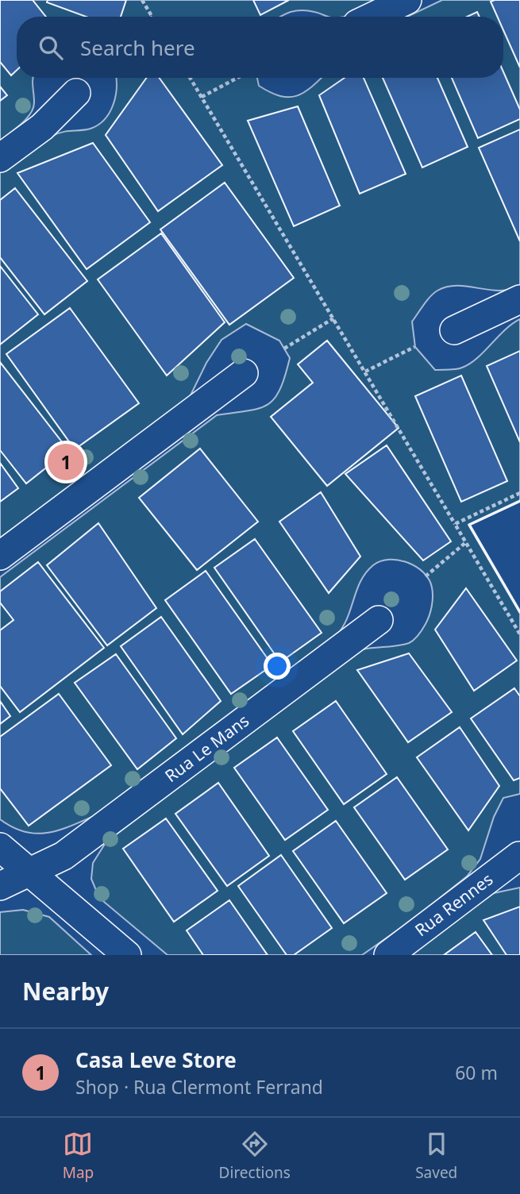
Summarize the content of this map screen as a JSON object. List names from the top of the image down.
{
  "streets": {
    "street": ["Rua Le Mans", "Rua Rennes"]
  },
  "page": {
    "search": "Search here",
    "pins": "1",
    "heading": "Nearby",
    "list": [
      {
        "mark": "1",
        "name": "Casa Leve Store",
        "note": "Shop · Rua Clermont Ferrand",
        "value": "60 m"
      }
    ],
    "nav": ["Map", "Directions", "Saved"]
  }
}
